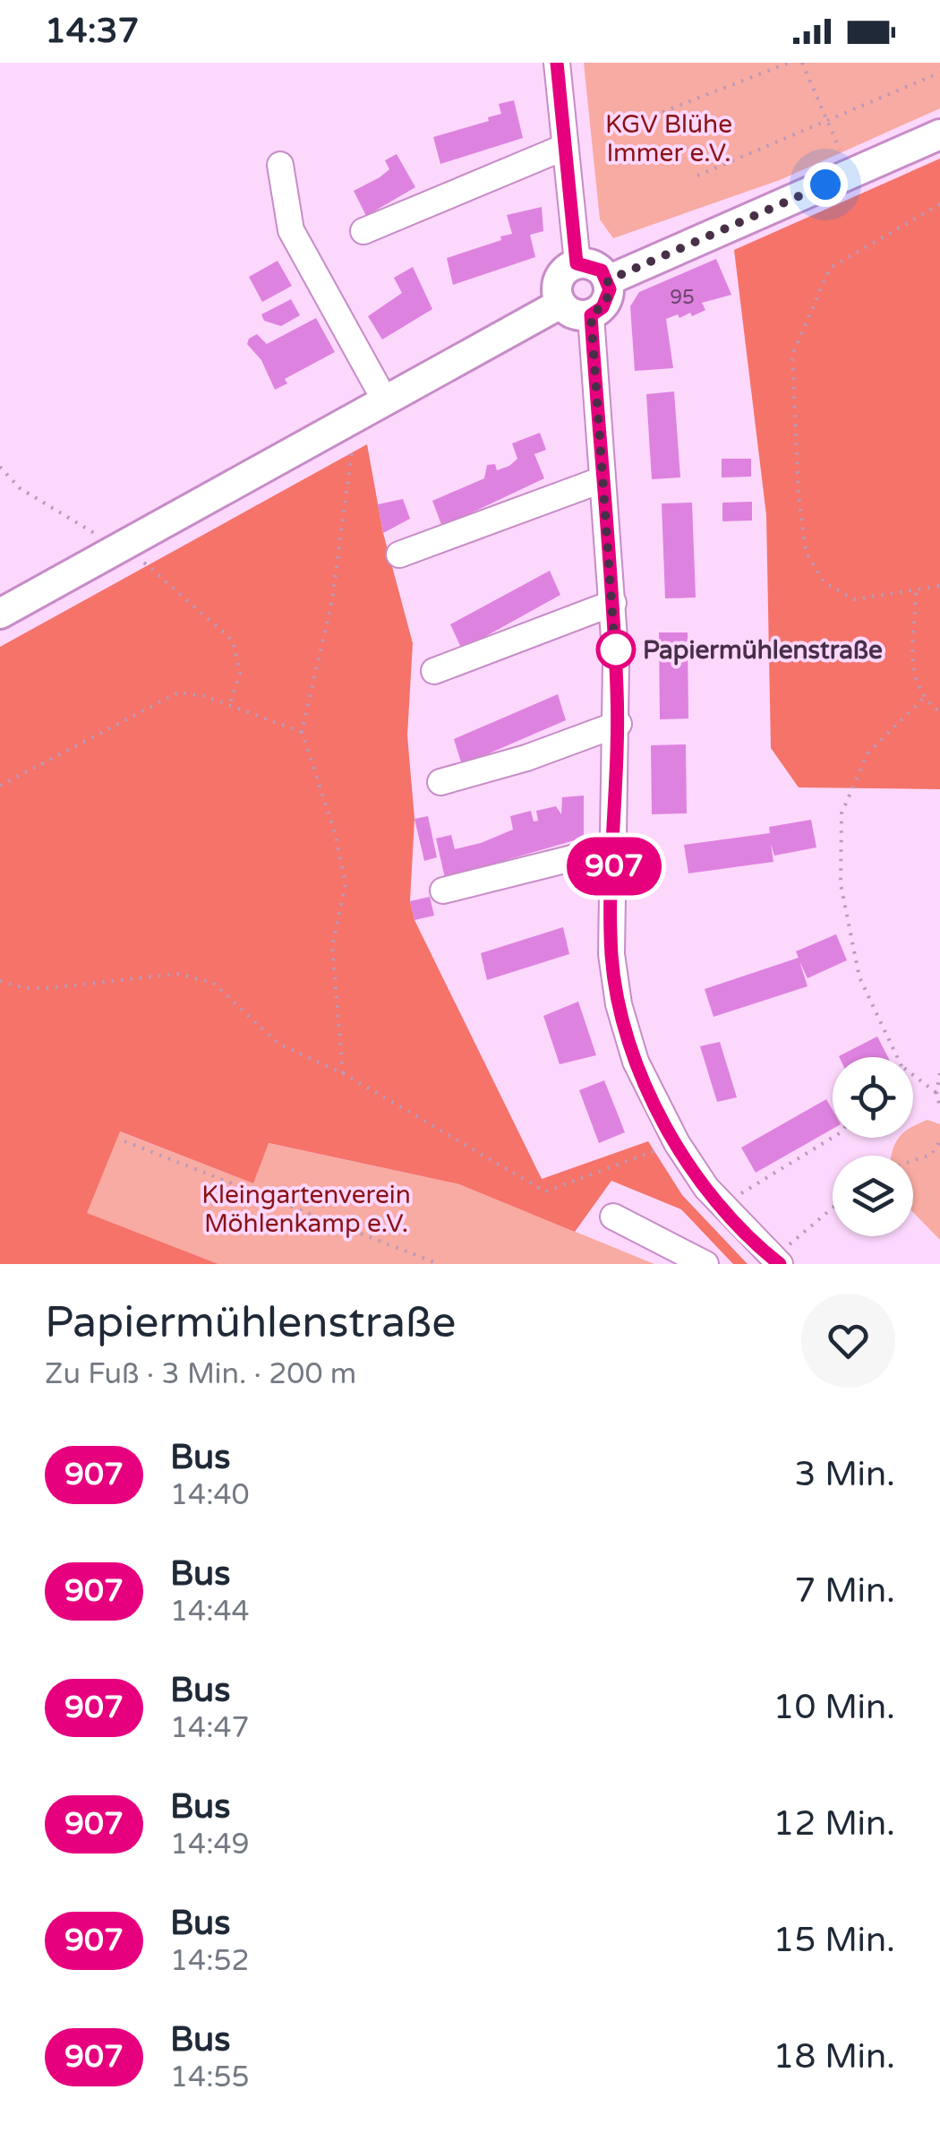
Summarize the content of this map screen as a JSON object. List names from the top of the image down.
{
  "parks": ["KGV Blühe Immer e.V.", "Kleingartenverein Möhlenkamp e.V."],
  "places": ["Papiermühlenstraße"],
  "lines": ["bus line 907"],
  "house_numbers": ["95"],
  "page": {
    "status": "14:37",
    "on_map": "907",
    "heading": ["Papiermühlenstraße", "Zu Fuß · 3 Min. · 200 m"],
    "list": [
      {
        "mark": "907",
        "name": "Bus",
        "note": "14:40",
        "value": "3 Min."
      },
      {
        "mark": "907",
        "name": "Bus",
        "note": "14:44",
        "value": "7 Min."
      },
      {
        "mark": "907",
        "name": "Bus",
        "note": "14:47",
        "value": "10 Min."
      },
      {
        "mark": "907",
        "name": "Bus",
        "note": "14:49",
        "value": "12 Min."
      },
      {
        "mark": "907",
        "name": "Bus",
        "note": "14:52",
        "value": "15 Min."
      },
      {
        "mark": "907",
        "name": "Bus",
        "note": "14:55",
        "value": "18 Min."
      }
    ]
  }
}
